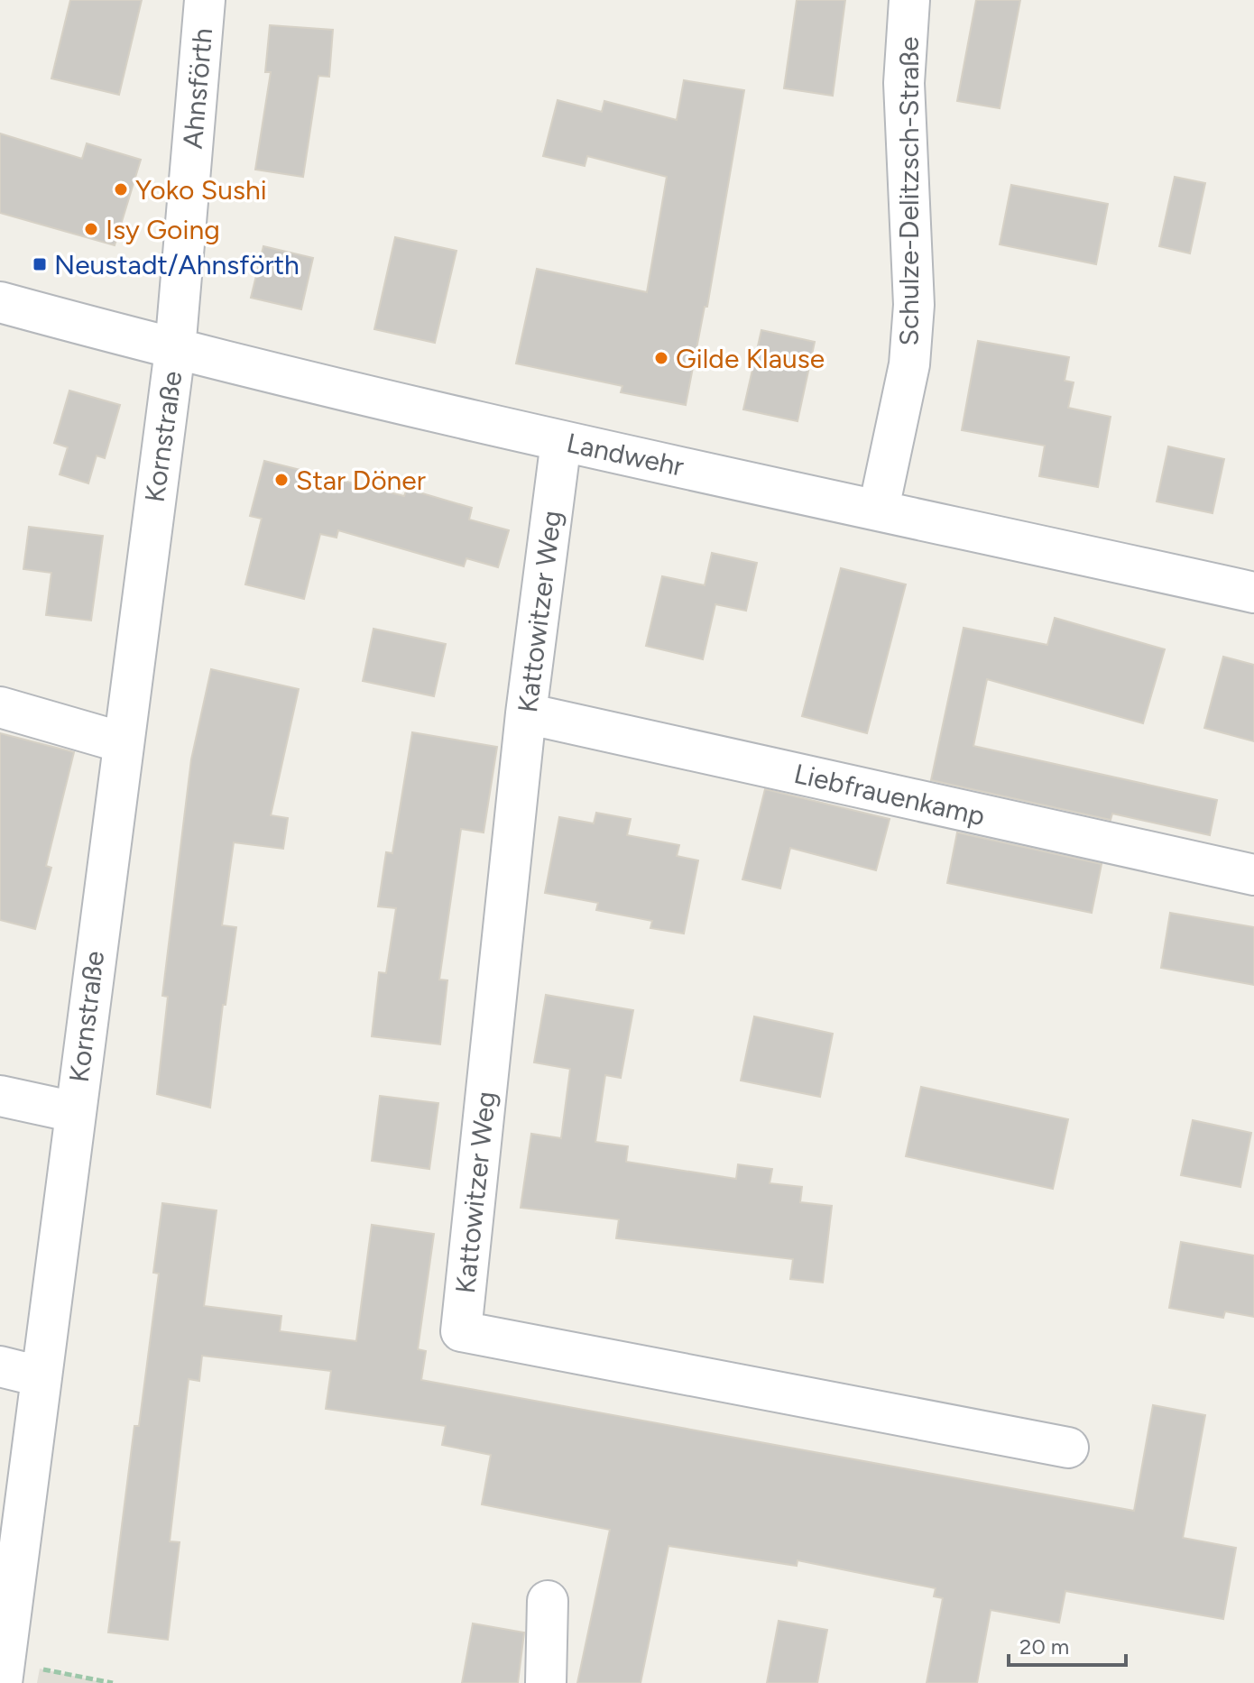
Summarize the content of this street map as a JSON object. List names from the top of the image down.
{
  "streets": {
    "street": [
      "Ahnsförth",
      "Schulze-Delitzsch-Straße",
      "Kornstraße",
      "Landwehr",
      "Kattowitzer Weg",
      "Liebfrauenkamp"
    ]
  },
  "crossings": [
    ["Ahnsförth", "Kornstraße"],
    ["Ahnsförth", "Landwehr"],
    ["Schulze-Delitzsch-Straße", "Landwehr"],
    ["Kornstraße", "Landwehr"],
    ["Landwehr", "Kattowitzer Weg"],
    ["Kattowitzer Weg", "Liebfrauenkamp"]
  ],
  "places": {
    "other": [
      "Yoko Sushi",
      "Isy Going",
      "Gilde Klause",
      "Star Döner"
    ],
    "transit": ["Neustadt/Ahnsförth"]
  },
  "scale_bar": "20 m"
}
